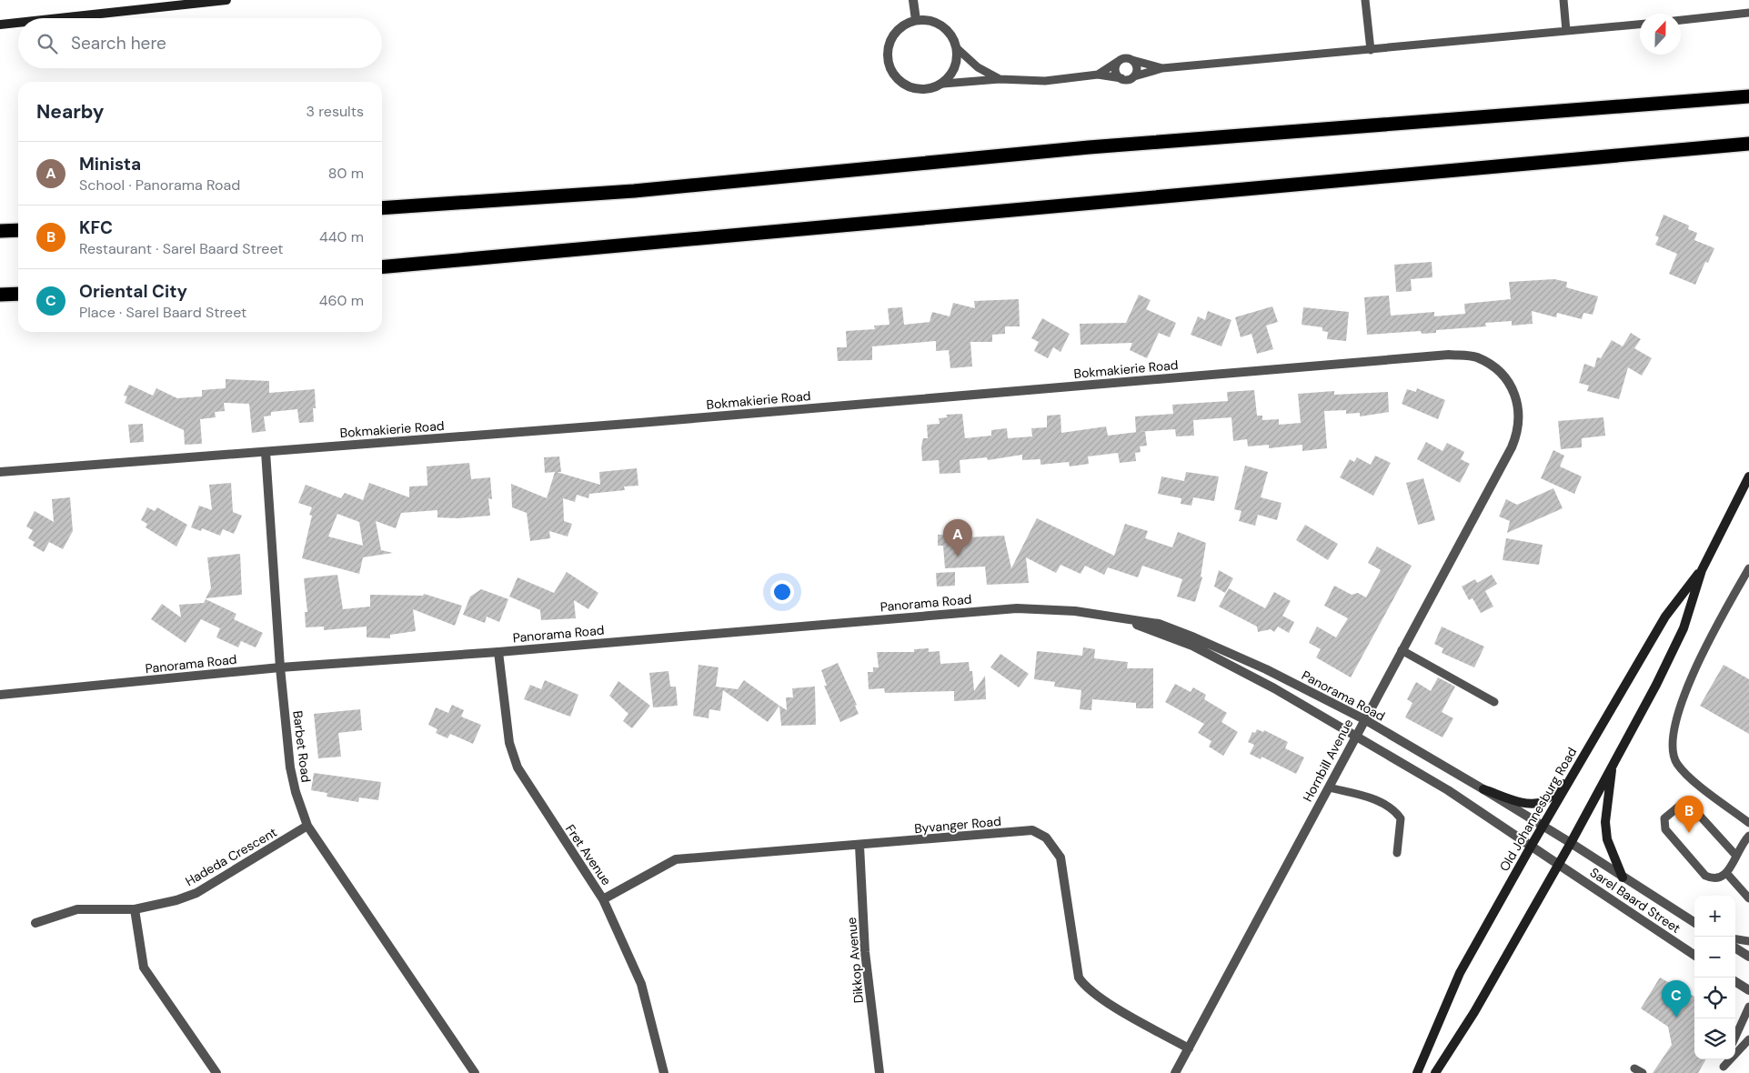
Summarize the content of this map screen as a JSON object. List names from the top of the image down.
{
  "streets": {
    "main road": ["Old Johannesburg Road"],
    "street": [
      "Bokmakierie Road",
      "Panorama Road",
      "Barbet Road",
      "Hornbill Avenue",
      "Byvanger Road",
      "Fret Avenue",
      "Hadeda Crescent",
      "Sarel Baard Street",
      "Dikkop Avenue"
    ]
  },
  "crossings": [
    ["Bokmakierie Road", "Barbet Road"],
    ["Bokmakierie Road", "Hornbill Avenue"],
    ["Panorama Road", "Barbet Road"],
    ["Panorama Road", "Hornbill Avenue"],
    ["Panorama Road", "Old Johannesburg Road"],
    ["Panorama Road", "Fret Avenue"],
    ["Panorama Road", "Sarel Baard Street"],
    ["Barbet Road", "Hadeda Crescent"],
    ["Hornbill Avenue", "Byvanger Road"],
    ["Old Johannesburg Road", "Sarel Baard Street"],
    ["Byvanger Road", "Fret Avenue"],
    ["Byvanger Road", "Dikkop Avenue"]
  ],
  "north": "top",
  "page": {
    "search": "Search here",
    "heading": ["Nearby", "3 results"],
    "list": [
      {
        "mark": "A",
        "name": "Minista",
        "note": "School · Panorama Road",
        "value": "80 m"
      },
      {
        "mark": "B",
        "name": "KFC",
        "note": "Restaurant · Sarel Baard Street",
        "value": "440 m"
      },
      {
        "mark": "C",
        "name": "Oriental City",
        "note": "Place · Sarel Baard Street",
        "value": "460 m"
      }
    ],
    "pins": ["A", "B", "C"],
    "map_buttons": ["+", "−"]
  }
}
